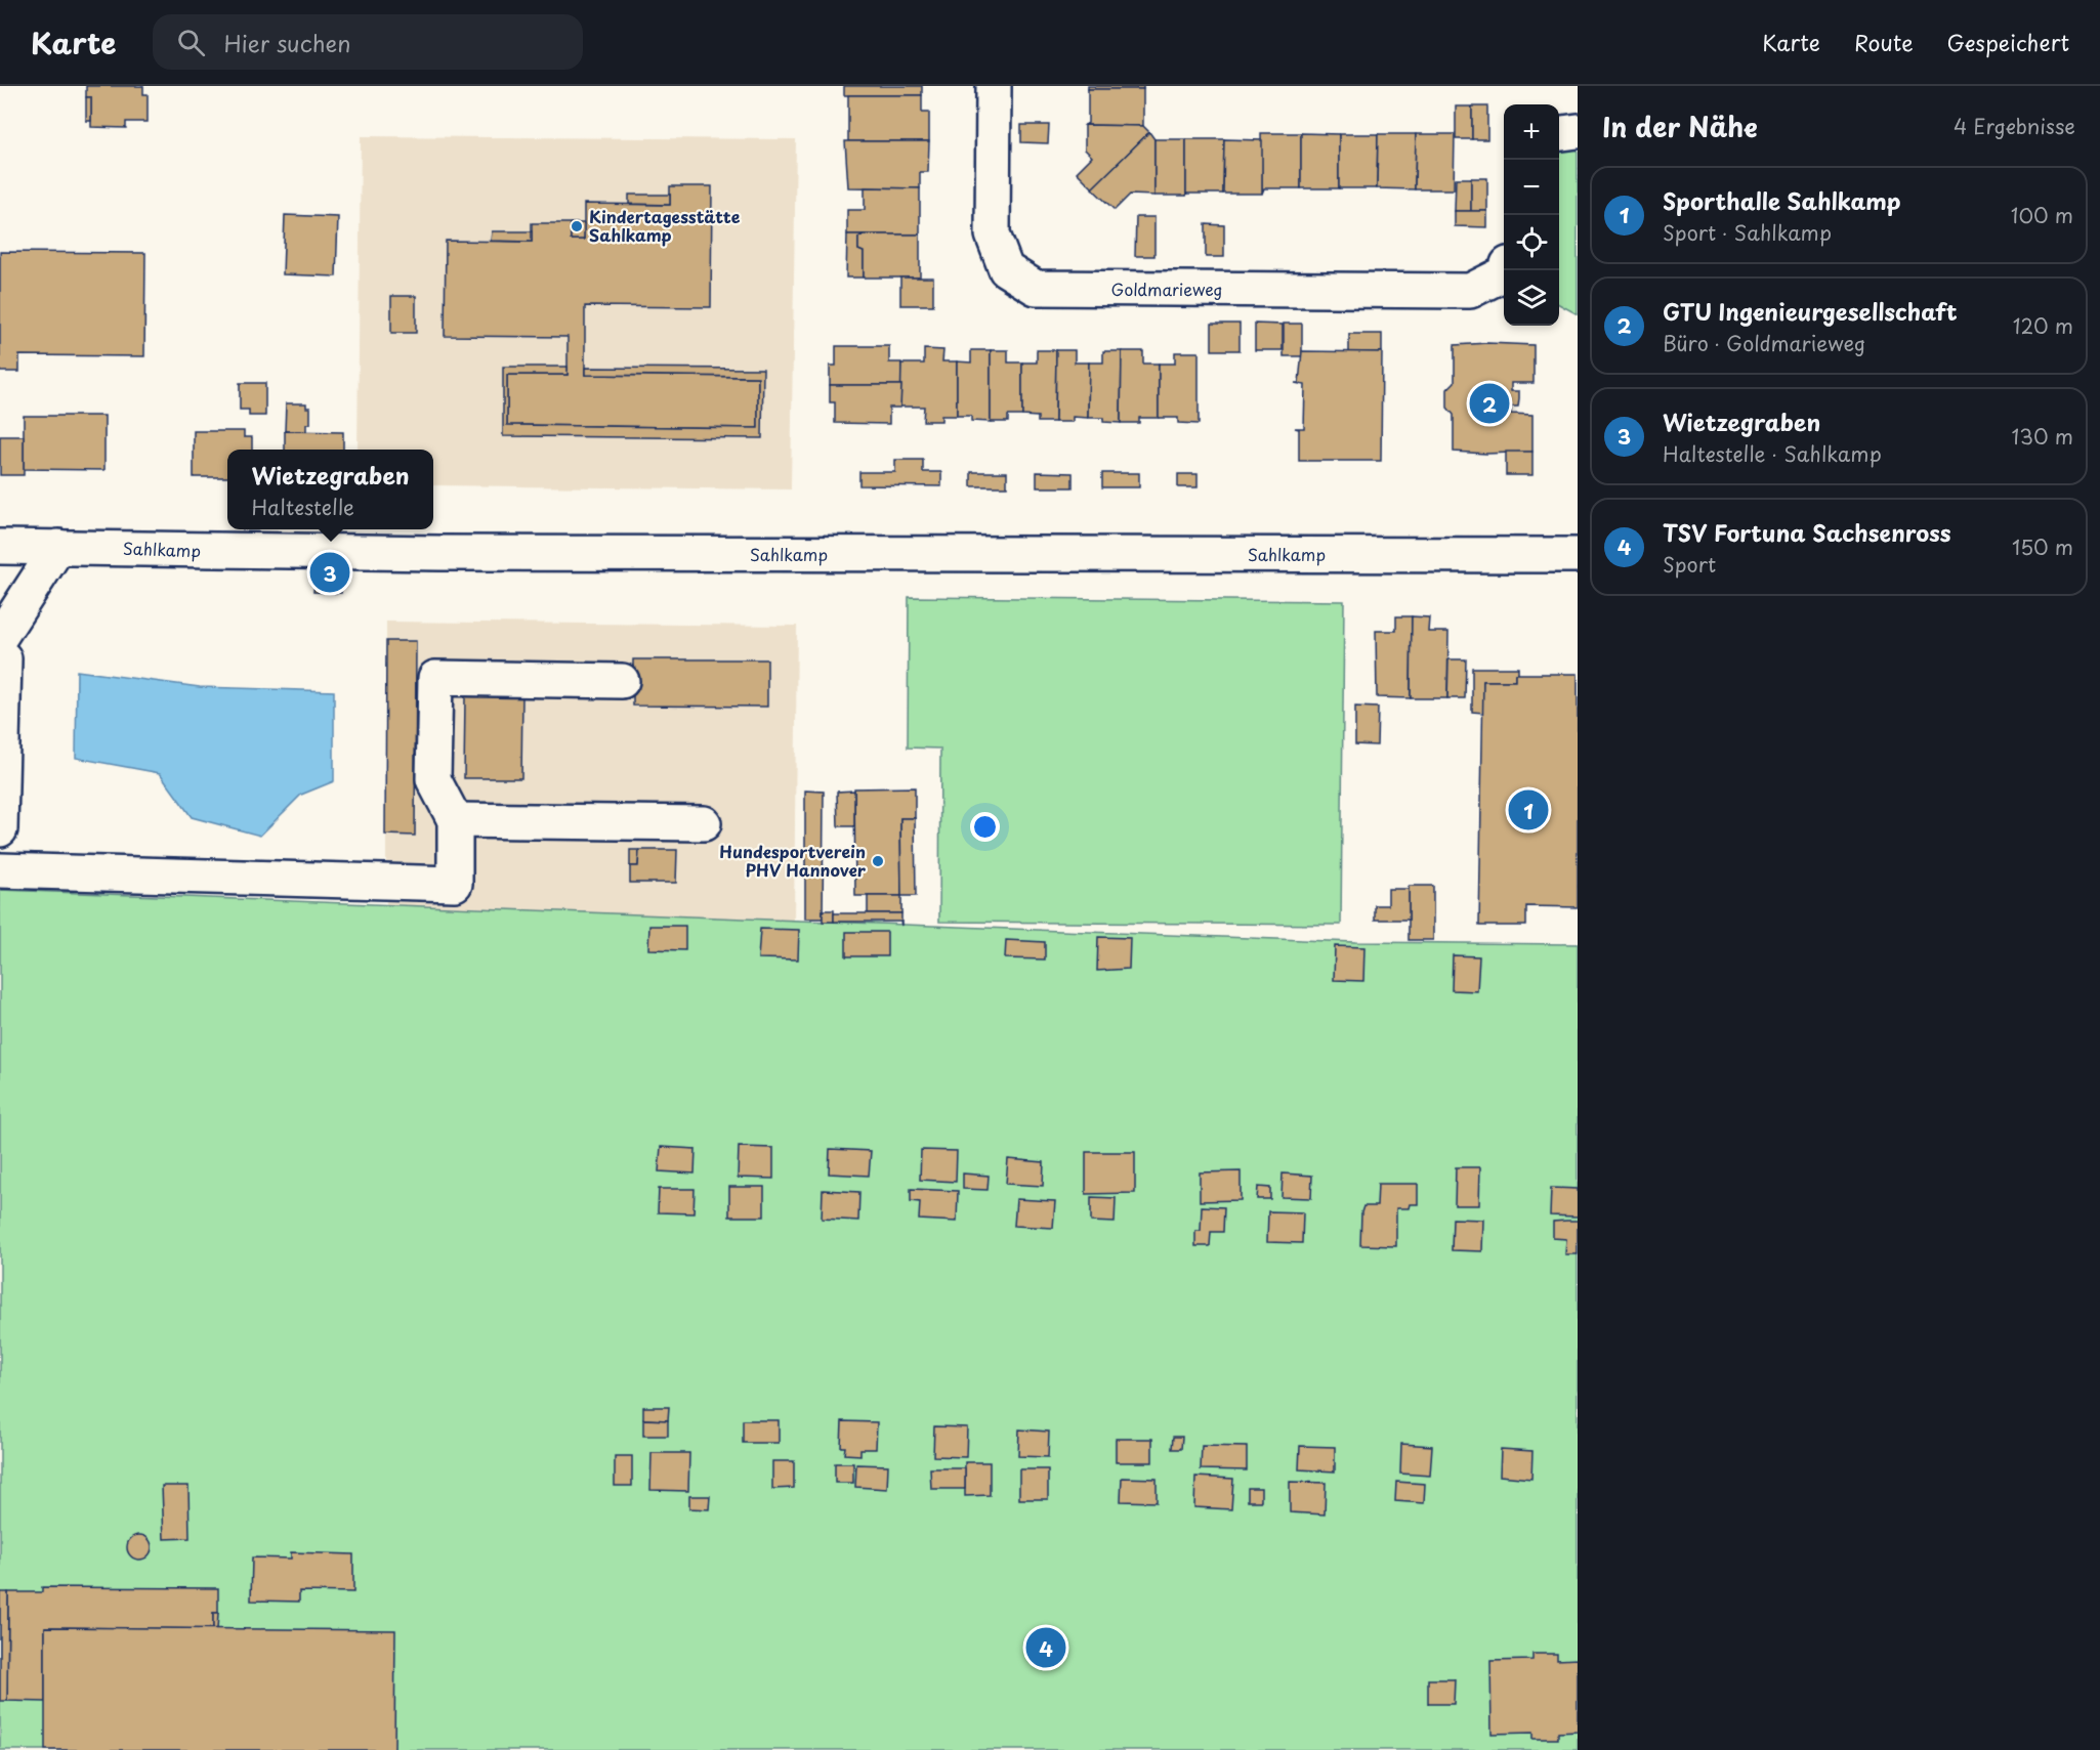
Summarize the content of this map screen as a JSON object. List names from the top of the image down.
{
  "streets": {
    "street": ["Goldmarieweg", "Sahlkamp"]
  },
  "places": ["Kindertagesstätte Sahlkamp", "Hundesportverein PHV Hannover"],
  "page": {
    "header": "Karte",
    "search": "Hier suchen",
    "nav": ["Karte", "Route", "Gespeichert"],
    "heading": ["In der Nähe", "4 Ergebnisse"],
    "map_buttons": ["+", "−"],
    "list": [
      {
        "mark": "1",
        "name": "Sporthalle Sahlkamp",
        "note": "Sport · Sahlkamp",
        "value": "100 m"
      },
      {
        "mark": "2",
        "name": "GTU Ingenieurgesellschaft",
        "note": "Büro · Goldmarieweg",
        "value": "120 m"
      },
      {
        "mark": "3",
        "name": "Wietzegraben",
        "note": "Haltestelle · Sahlkamp",
        "value": "130 m"
      },
      {
        "mark": "4",
        "name": "TSV Fortuna Sachsenross",
        "note": "Sport",
        "value": "150 m"
      }
    ],
    "pins": [
      "2",
      "3",
      "1",
      "4"
    ],
    "popup": ["Wietzegraben", "Haltestelle"]
  }
}
